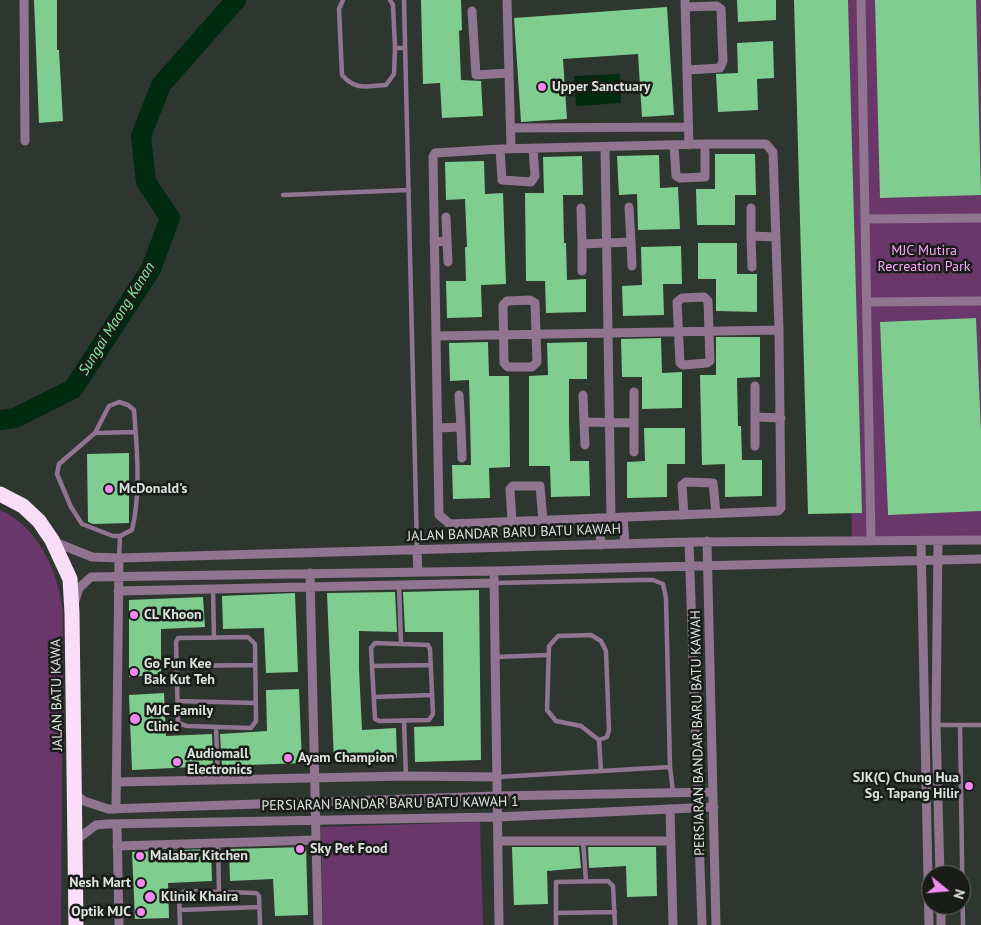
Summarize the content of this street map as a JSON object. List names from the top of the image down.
{
  "streets": {
    "highway": ["JALAN BATU KAWA"],
    "street": ["JALAN BANDAR BARU BATU KAWAH", "PERSIARAN BANDAR BARU BATU KAWAH", "PERSIARAN BANDAR BARU BATU KAWAH 1"]
  },
  "crossings": [
    ["JALAN BANDAR BARU BATU KAWAH", "JALAN BATU KAWA"],
    ["JALAN BANDAR BARU BATU KAWAH", "PERSIARAN BANDAR BARU BATU KAWAH"],
    ["JALAN BATU KAWA", "PERSIARAN BANDAR BARU BATU KAWAH 1"],
    ["PERSIARAN BANDAR BARU BATU KAWAH", "PERSIARAN BANDAR BARU BATU KAWAH 1"]
  ],
  "water": ["Sungai Maong Kanan"],
  "parks": ["MJC Mutira Recreation Park"],
  "places": [
    "Upper Sanctuary",
    "McDonald's",
    "CL Khoon",
    "Go Fun Kee Bak Kut Teh",
    "MJC Family Clinic",
    "Ayam Champion",
    "Audiomall Electronics",
    "SJK(C) Chung Hua Sg. Tapang Hilir",
    "Sky Pet Food",
    "Malabar Kitchen",
    "Nesh Mart",
    "Klinik Khaira",
    "Optik MJC"
  ],
  "north": "right"
}
